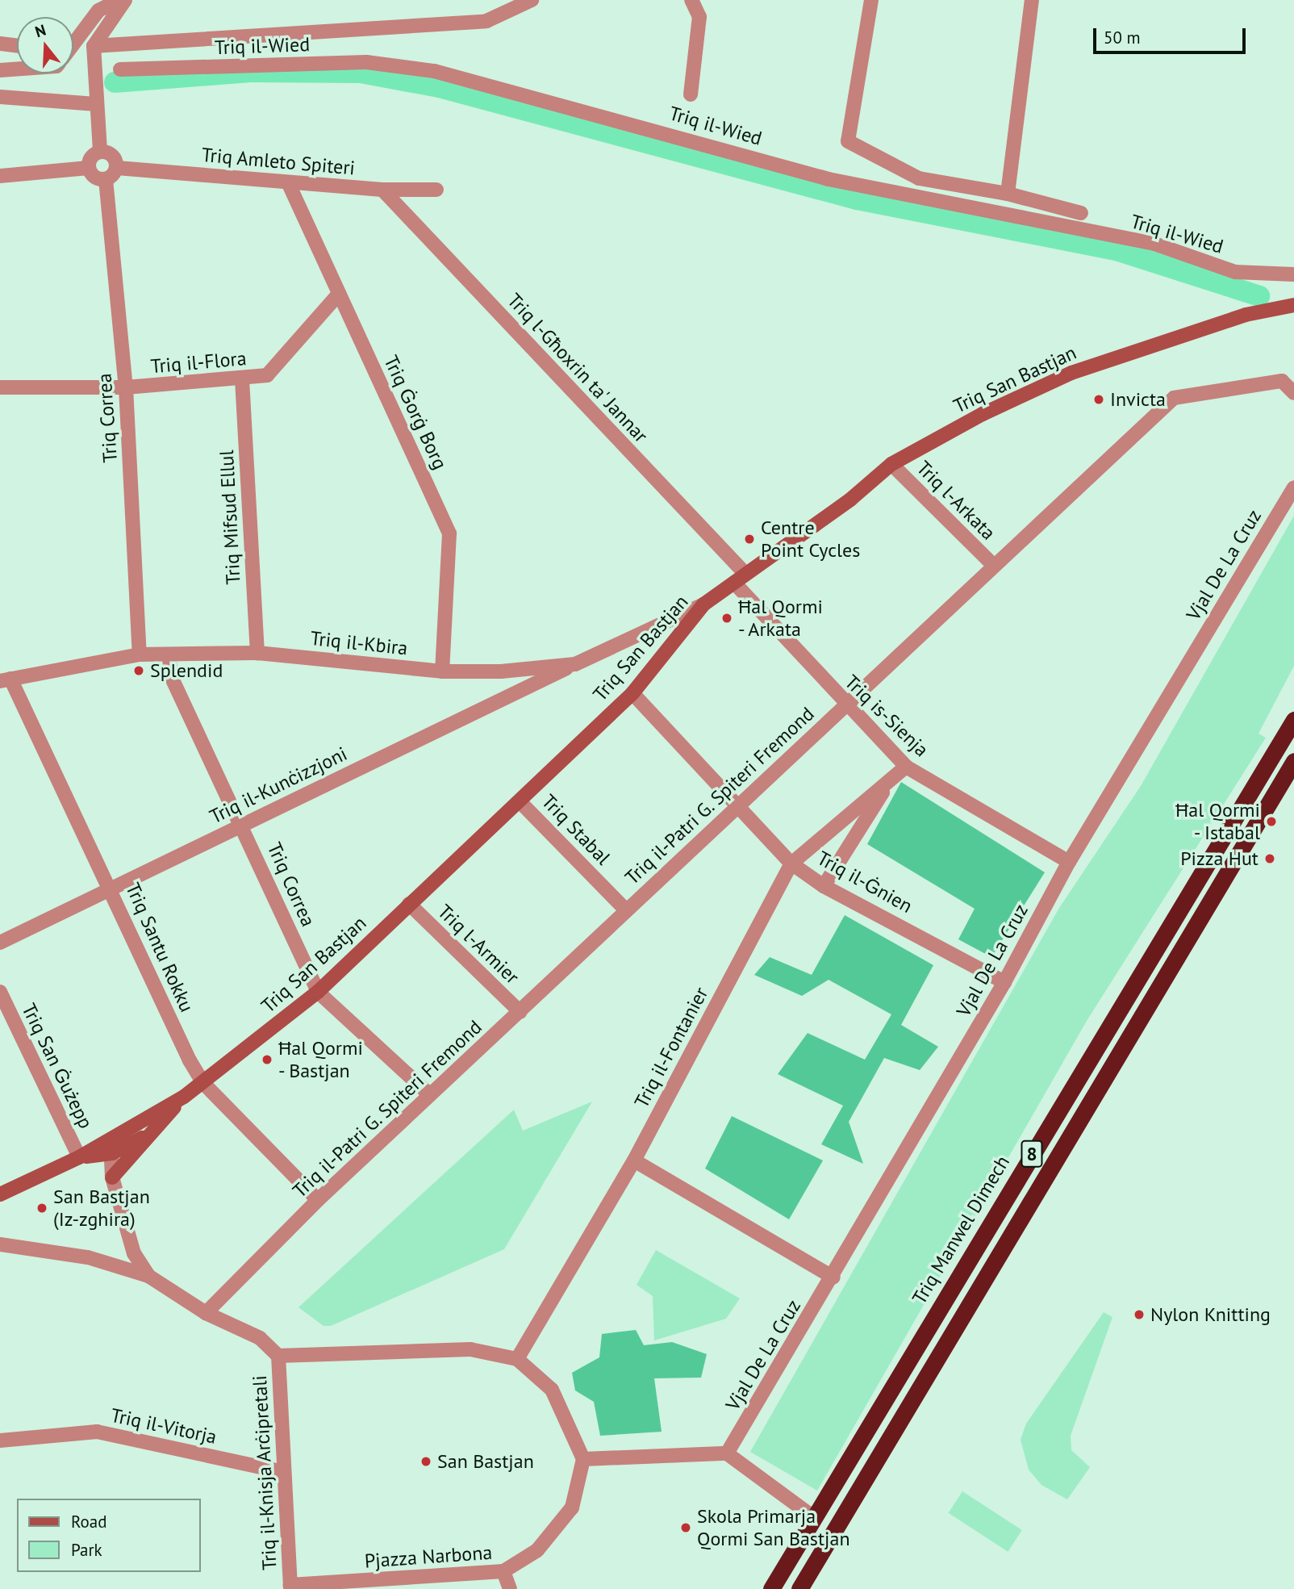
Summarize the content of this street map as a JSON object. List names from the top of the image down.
{
  "streets": {
    "highway": ["8", "Triq Manwel Dimech"],
    "street": [
      "Triq il-Wied",
      "Triq Amleto Spiteri",
      "Triq il-Flora",
      "Triq l-Għoxrin ta' Jannar",
      "Triq San Bastjan",
      "Triq Ġorġ Borg",
      "Triq Correa",
      "Triq l-Arkata",
      "Triq Mifsud Ellul",
      "Vjal De La Cruz",
      "Triq il-Kbira",
      "Triq is-Sienja",
      "Triq il-Kunċizzjoni",
      "Triq il-Patri G. Spiteri Fremond",
      "Triq Stabal",
      "Triq il-Ġnien",
      "Triq l-Armier",
      "Triq Santu Rokku",
      "Triq il-Fontanier",
      "Triq San Ġużepp",
      "Triq il-Vitorja",
      "Triq il-Knisja Arċipretali",
      "Pjazza Narbona"
    ]
  },
  "crossings": [
    ["Triq Amleto Spiteri", "Triq l-Għoxrin ta' Jannar"],
    ["Triq Amleto Spiteri", "Triq Ġorġ Borg"],
    ["Triq Amleto Spiteri", "Triq Correa"],
    ["Triq il-Flora", "Triq Ġorġ Borg"],
    ["Triq il-Flora", "Triq Correa"],
    ["Triq il-Flora", "Triq Mifsud Ellul"],
    ["Triq l-Għoxrin ta' Jannar", "Triq San Bastjan"],
    ["Triq l-Għoxrin ta' Jannar", "Triq is-Sienja"],
    ["Triq San Bastjan", "Triq Correa"],
    ["Triq San Bastjan", "Triq l-Arkata"],
    ["Triq San Bastjan", "Triq il-Kbira"],
    ["Triq San Bastjan", "Triq is-Sienja"],
    ["Triq San Bastjan", "Triq Stabal"],
    ["Triq San Bastjan", "Triq il-Ġnien"],
    ["Triq San Bastjan", "Triq l-Armier"],
    ["Triq San Bastjan", "Triq Santu Rokku"],
    ["Triq San Bastjan", "Triq San Ġużepp"],
    ["Triq Ġorġ Borg", "Triq il-Kbira"],
    ["Triq Correa", "Triq il-Kbira"],
    ["Triq Correa", "Triq il-Kunċizzjoni"],
    ["Triq Correa", "Triq il-Patri G. Spiteri Fremond"],
    ["Triq l-Arkata", "Triq il-Patri G. Spiteri Fremond"],
    ["Triq Mifsud Ellul", "Triq il-Kbira"],
    ["Vjal De La Cruz", "Triq is-Sienja"],
    ["Vjal De La Cruz", "Triq il-Ġnien"],
    ["Triq il-Kbira", "Triq il-Kunċizzjoni"],
    ["Triq il-Kbira", "Triq Santu Rokku"],
    ["Triq is-Sienja", "Triq il-Patri G. Spiteri Fremond"],
    ["Triq is-Sienja", "Triq il-Fontanier"],
    ["Triq il-Kunċizzjoni", "Triq Santu Rokku"],
    ["Triq il-Patri G. Spiteri Fremond", "Triq Stabal"],
    ["Triq il-Patri G. Spiteri Fremond", "Triq il-Ġnien"],
    ["Triq il-Patri G. Spiteri Fremond", "Triq l-Armier"],
    ["Triq il-Patri G. Spiteri Fremond", "Triq Santu Rokku"],
    ["Triq il-Patri G. Spiteri Fremond", "Triq il-Knisja Arċipretali"],
    ["Triq il-Ġnien", "Triq il-Fontanier"],
    ["Triq il-Vitorja", "Triq il-Knisja Arċipretali"],
    ["Triq il-Knisja Arċipretali", "Pjazza Narbona"]
  ],
  "places": [
    "Invicta",
    "Centre Point Cycles",
    "Ħal Qormi - Arkata",
    "Splendid",
    "Ħal Qormi - Istabal",
    "Pizza Hut",
    "Ħal Qormi - Bastjan",
    "San Bastjan (Iz-zghira)",
    "Nylon Knitting",
    "San Bastjan",
    "Skola Primarja Qormi San Bastjan"
  ],
  "legend": ["Road", "Park"],
  "scale_bar": "50 m",
  "north": "top"
}
